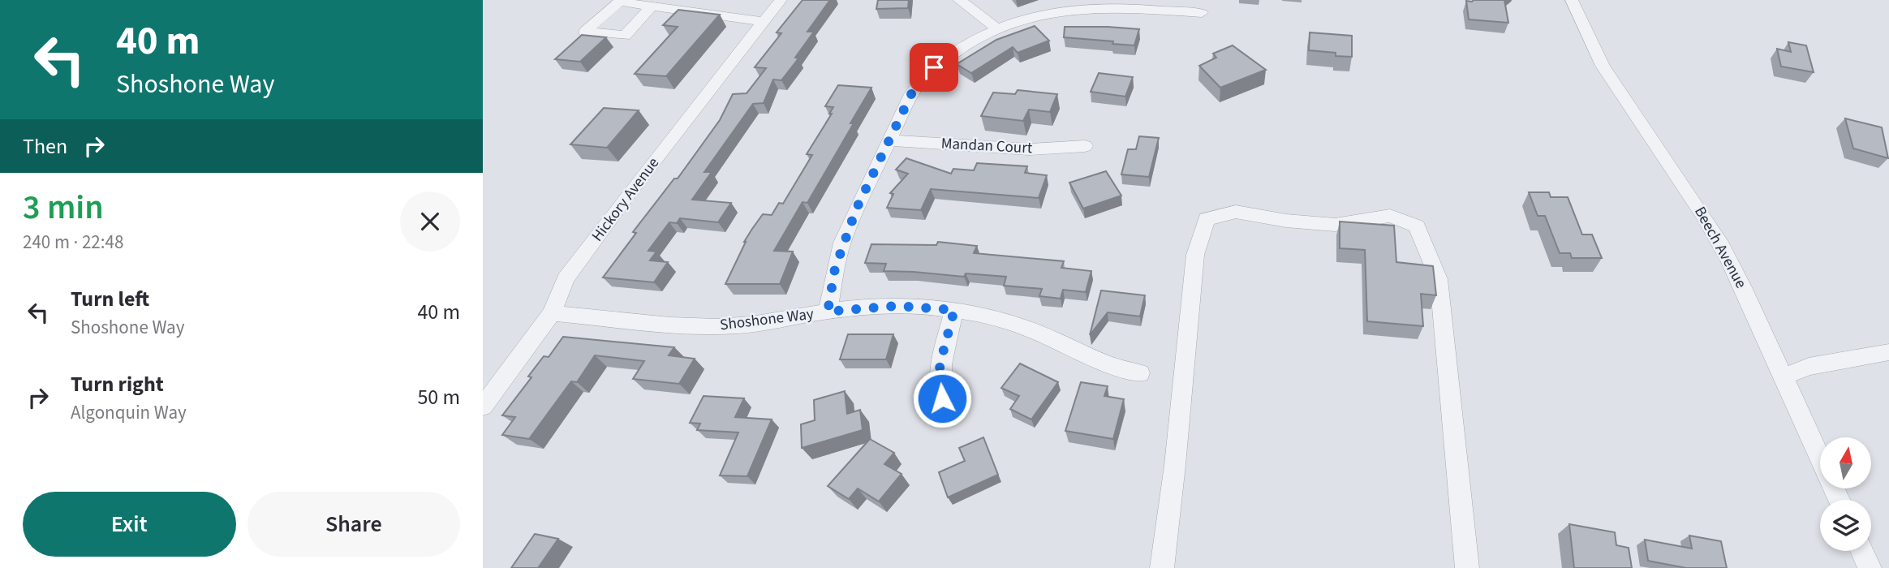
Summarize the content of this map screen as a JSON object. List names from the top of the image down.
{
  "streets": {
    "street": [
      "Mandan Court",
      "Hickory Avenue",
      "Beech Avenue",
      "Shoshone Way"
    ]
  },
  "crossings": [
    ["Hickory Avenue", "Shoshone Way"]
  ],
  "north": "top",
  "page": {
    "turn": ["40 m", "Shoshone Way"],
    "then": "Then",
    "heading": ["3 min", "240 m · 22:48"],
    "list": [
      {
        "name": "Turn left",
        "note": "Shoshone Way",
        "value": "40 m"
      },
      {
        "name": "Turn right",
        "note": "Algonquin Way",
        "value": "50 m"
      }
    ],
    "buttons": ["Exit", "Share"]
  }
}
